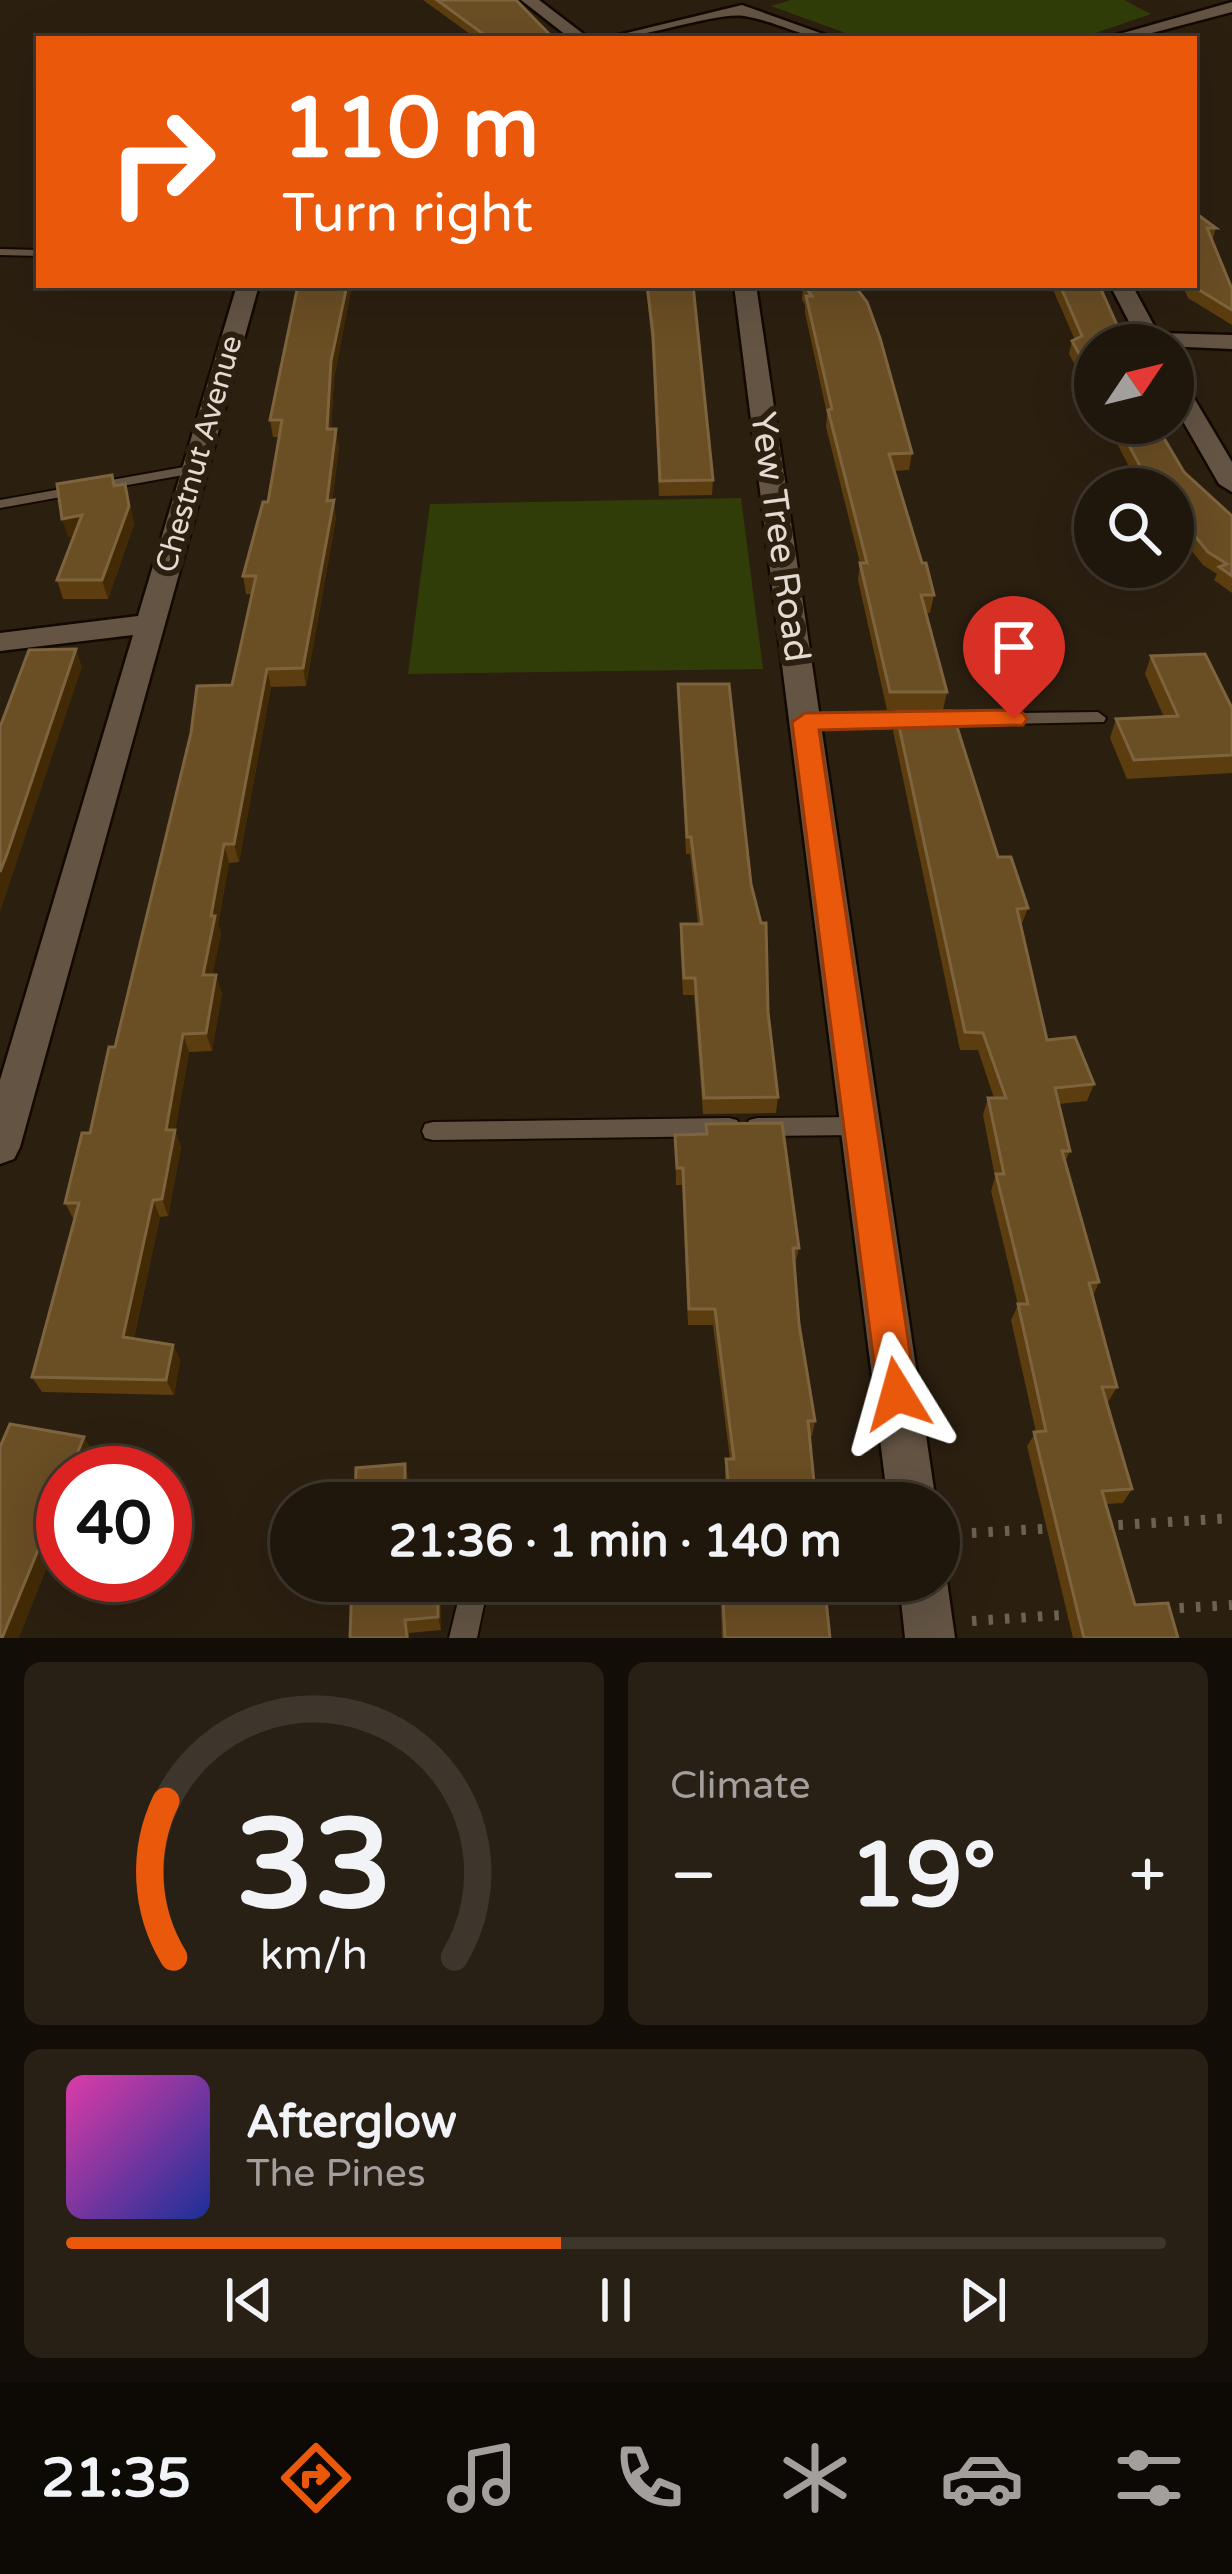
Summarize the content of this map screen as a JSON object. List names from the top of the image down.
{
  "streets": {
    "street": ["Chestnut Avenue", "Yew Tree Road"]
  },
  "north": "top right",
  "page": {
    "turn": ["110 m", "Turn right"],
    "limit": "40",
    "trip": "21:36 · 1 min · 140 m",
    "tile": "Climate",
    "heat": ["−", "19°", "+"],
    "song": ["Afterglow", "The Pines"],
    "tabs": "21:35",
    "gauge": ["33", "km/h"]
  }
}
